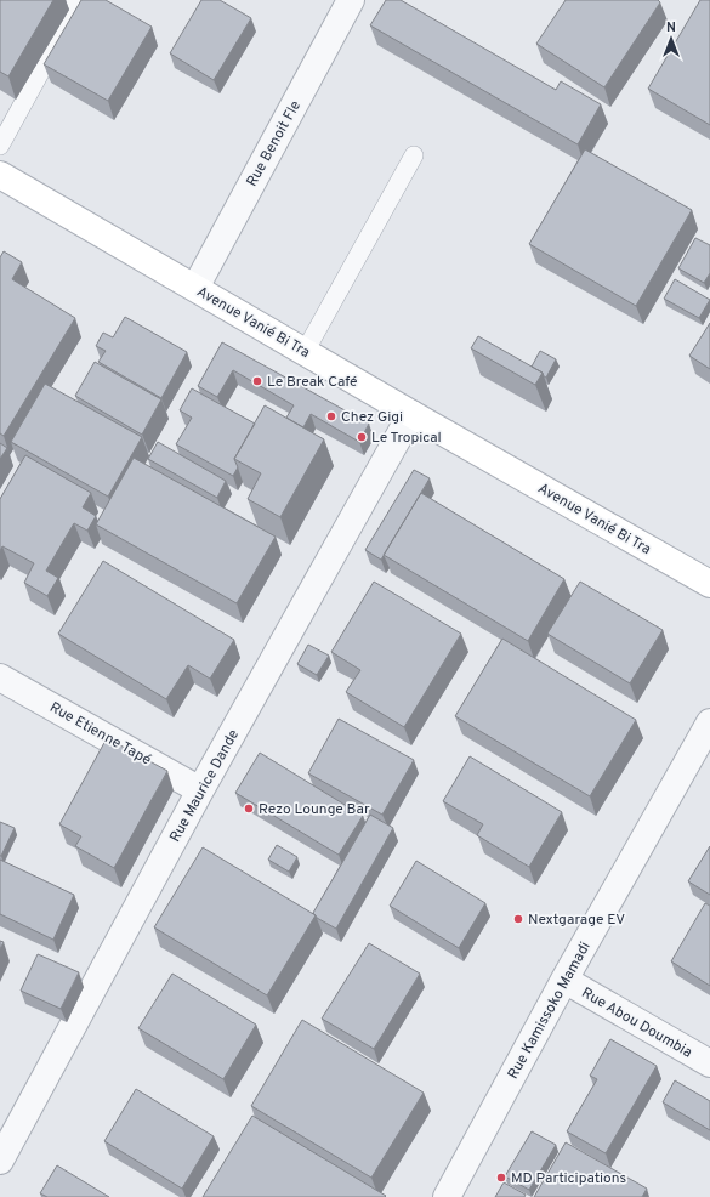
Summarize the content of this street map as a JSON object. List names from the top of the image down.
{
  "streets": {
    "street": [
      "Rue Benoit Fle",
      "Avenue Vanié Bi Tra",
      "Rue Etienne Tapé",
      "Rue Maurice Dande",
      "Rue Kamissoko Mamadi",
      "Rue Abou Doumbia"
    ]
  },
  "crossings": [
    ["Rue Benoit Fle", "Avenue Vanié Bi Tra"],
    ["Avenue Vanié Bi Tra", "Rue Maurice Dande"],
    ["Rue Etienne Tapé", "Rue Maurice Dande"],
    ["Rue Kamissoko Mamadi", "Rue Abou Doumbia"]
  ],
  "places": [
    "Le Break Café",
    "Chez Gigi",
    "Le Tropical",
    "Rezo Lounge Bar",
    "Nextgarage EV",
    "MD Participations"
  ],
  "north": "top"
}
